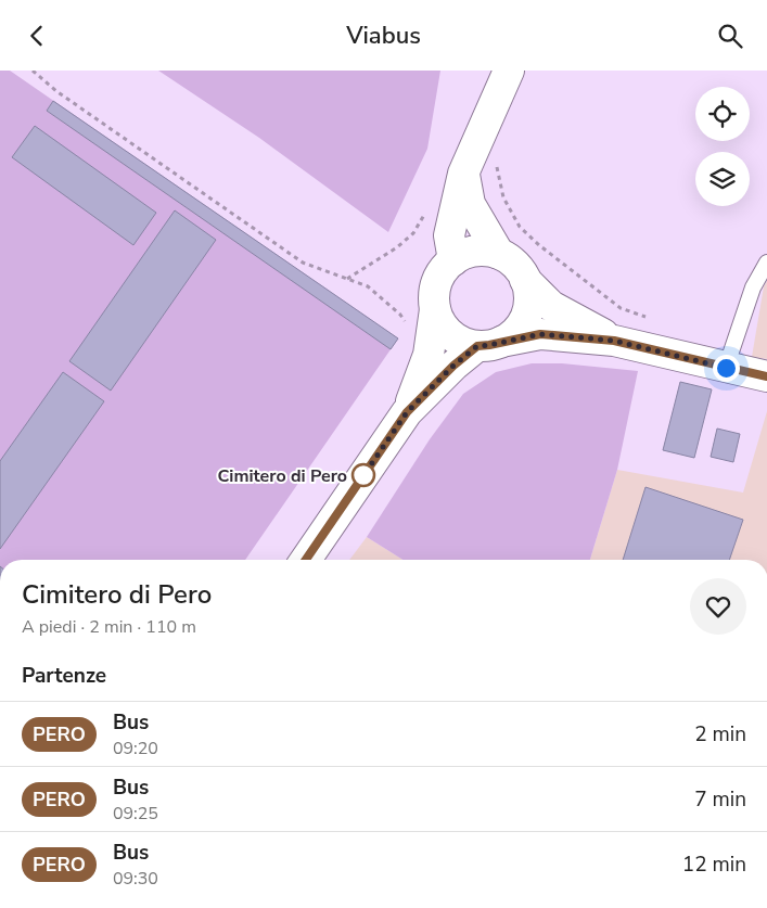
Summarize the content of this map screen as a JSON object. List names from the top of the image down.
{
  "places": ["Cimitero di Pero"],
  "lines": ["bus line PERO"],
  "page": {
    "header": "Viabus",
    "heading": [
      ["Cimitero di Pero", "A piedi · 2 min · 110 m"],
      "Partenze"
    ],
    "list": [
      {
        "mark": "PERO",
        "name": "Bus",
        "note": "09:20",
        "value": "2 min"
      },
      {
        "mark": "PERO",
        "name": "Bus",
        "note": "09:25",
        "value": "7 min"
      },
      {
        "mark": "PERO",
        "name": "Bus",
        "note": "09:30",
        "value": "12 min"
      }
    ]
  }
}
